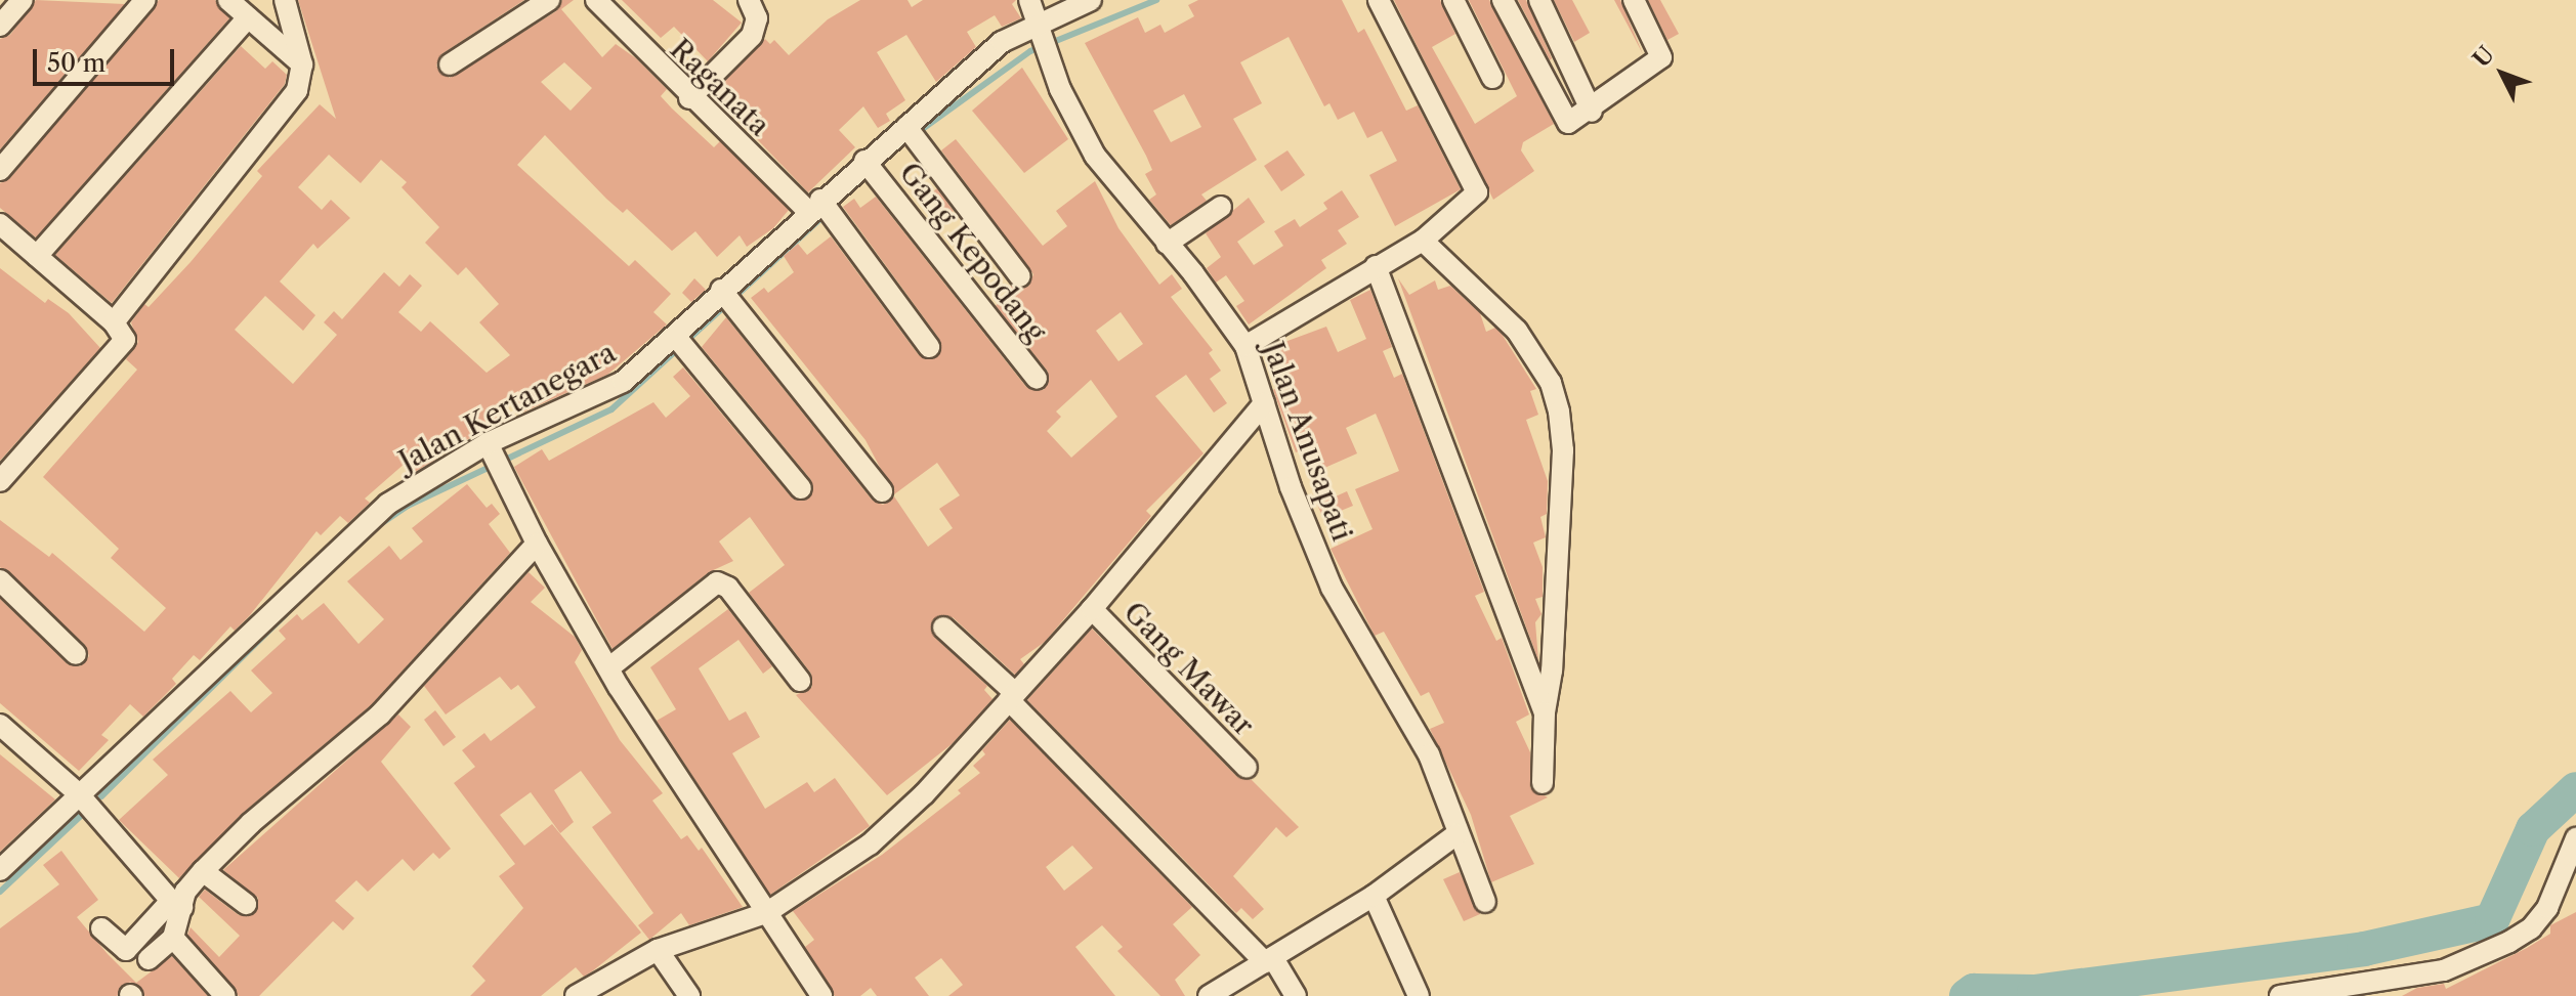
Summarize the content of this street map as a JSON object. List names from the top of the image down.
{
  "streets": {
    "street": [
      "Raganata",
      "Gang Kepodang",
      "Jalan Kertanegara",
      "Jalan Anusapati",
      "Gang Mawar"
    ]
  },
  "crossings": [
    ["Raganata", "Jalan Kertanegara"],
    ["Gang Kepodang", "Jalan Kertanegara"],
    ["Jalan Kertanegara", "Jalan Anusapati"]
  ],
  "scale_bar": "50 m",
  "north": "top left"
}
